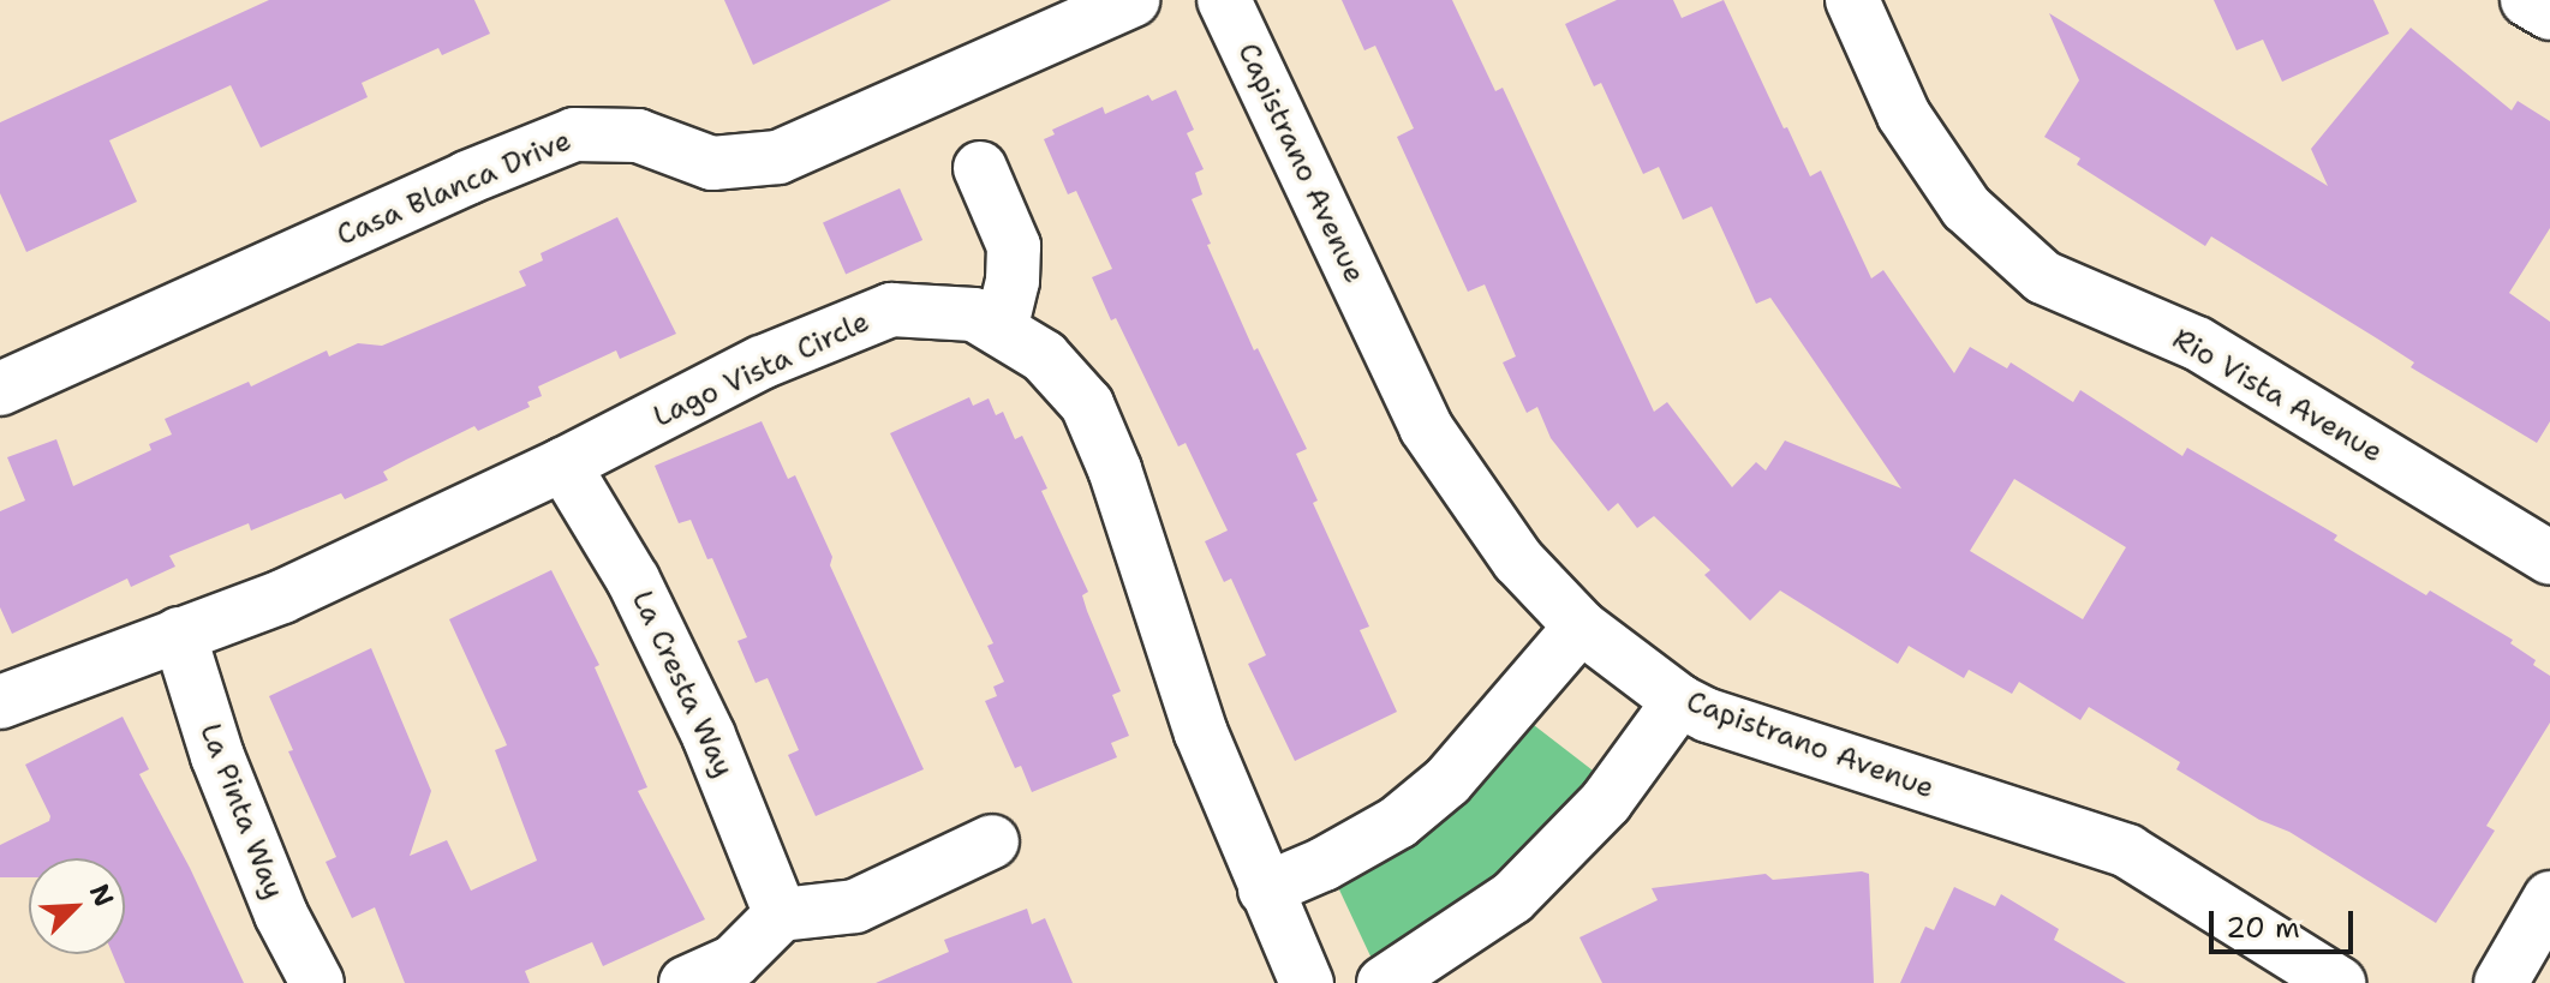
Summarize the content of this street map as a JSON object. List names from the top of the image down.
{
  "streets": {
    "street": [
      "Capistrano Avenue",
      "Casa Blanca Drive",
      "Lago Vista Circle",
      "Rio Vista Avenue",
      "La Cresta Way",
      "La Pinta Way"
    ]
  },
  "crossings": [
    ["Lago Vista Circle", "La Cresta Way"],
    ["Lago Vista Circle", "La Pinta Way"]
  ],
  "scale_bar": "20 m",
  "north": "top right"
}
